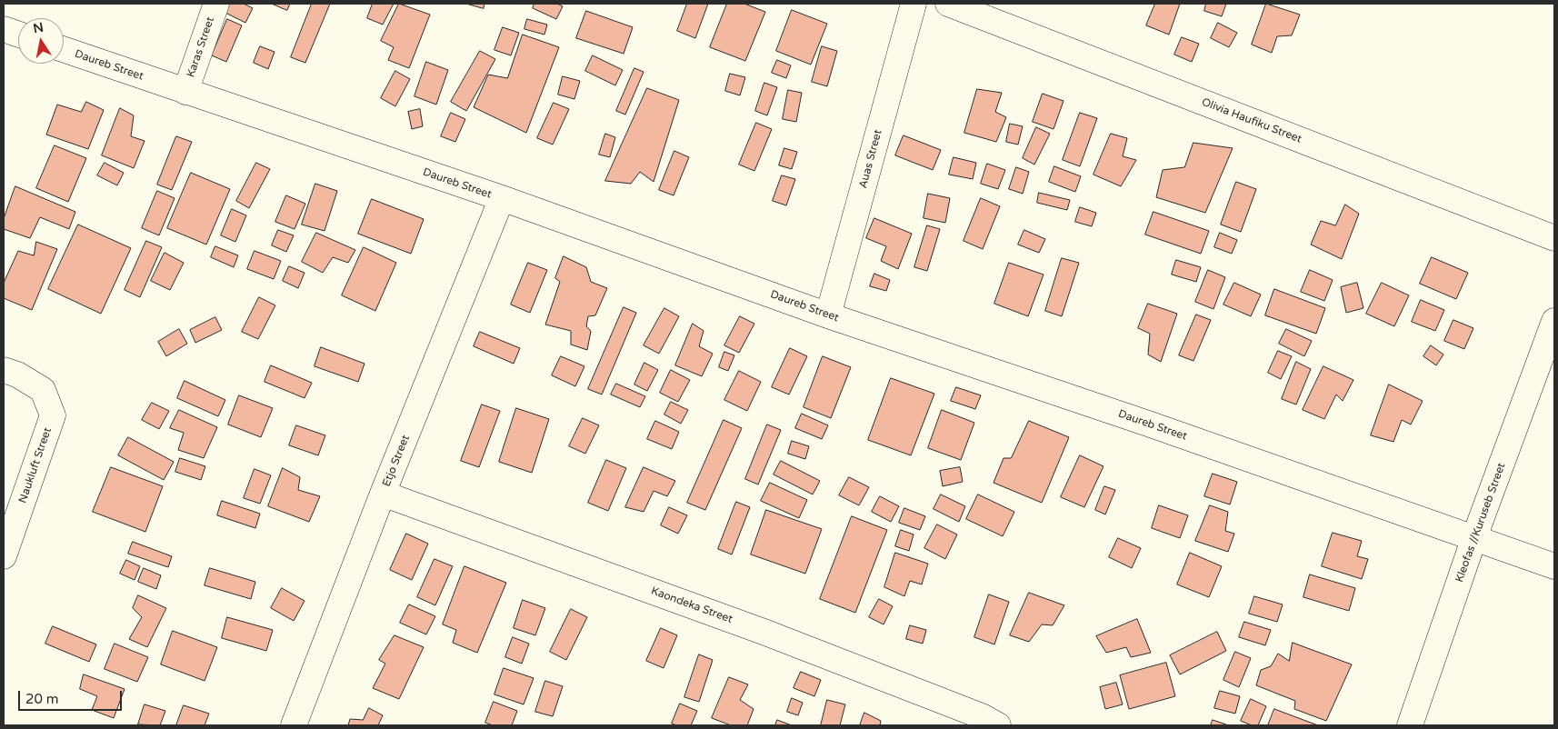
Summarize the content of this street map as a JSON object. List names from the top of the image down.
{
  "streets": {
    "street": [
      "Karas Street",
      "Daureb Street",
      "Olivia Haufiku Street",
      "Auas Street",
      "Etjo Street",
      "Naukluft Street",
      "Kleofas //Kuruseb Street",
      "Kaondeka Street"
    ]
  },
  "crossings": [
    ["Karas Street", "Daureb Street"],
    ["Daureb Street", "Auas Street"],
    ["Daureb Street", "Etjo Street"],
    ["Daureb Street", "Kleofas //Kuruseb Street"],
    ["Etjo Street", "Kaondeka Street"]
  ],
  "scale_bar": "20 m",
  "north": "top"
}
